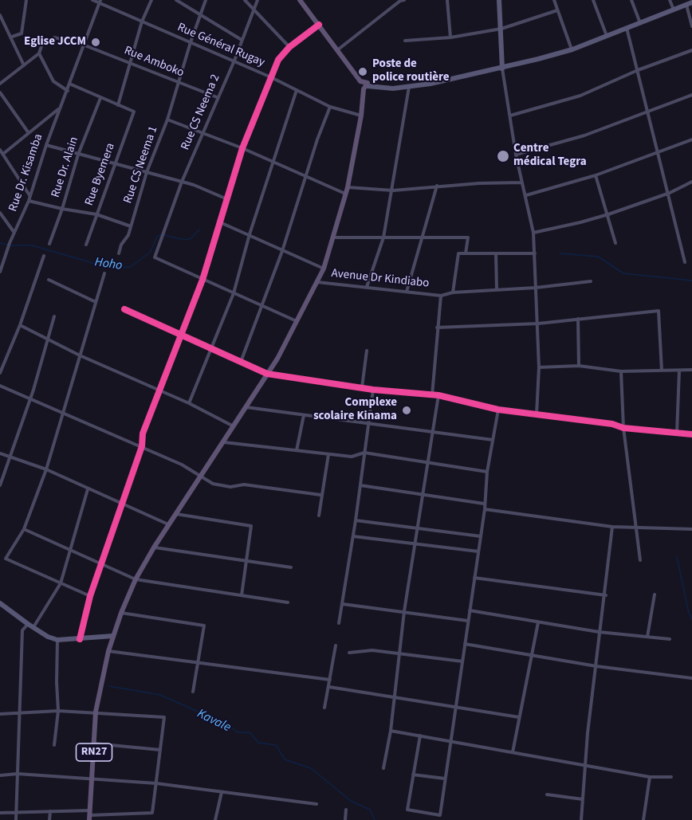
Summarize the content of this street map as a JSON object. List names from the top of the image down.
{
  "streets": {
    "main road": ["RN27"],
    "street": [
      "Rue Général Rugay",
      "Rue Amboko",
      "Rue CS Neema 2",
      "Rue CS Neema 1",
      "Rue Dr. Alain",
      "Rue Dr. Kisamba",
      "Rue Byemera",
      "Avenue Dr Kindiabo"
    ]
  },
  "crossings": [
    ["Rue Général Rugay", "Rue CS Neema 2"],
    ["Rue Général Rugay", "Rue CS Neema 1"],
    ["Rue Général Rugay", "Rue Dr. Kisamba"],
    ["Rue Général Rugay", "RN27"],
    ["Rue Amboko", "Rue CS Neema 2"],
    ["Rue Amboko", "Rue CS Neema 1"],
    ["Rue Amboko", "Rue Dr. Kisamba"],
    ["Avenue Dr Kindiabo", "RN27"]
  ],
  "water": ["Hoho", "Kavale"],
  "places": [
    "Eglise JCCM",
    "Poste de police routière",
    "Centre médical Tegra",
    "Complexe scolaire Kinama"
  ]
}
